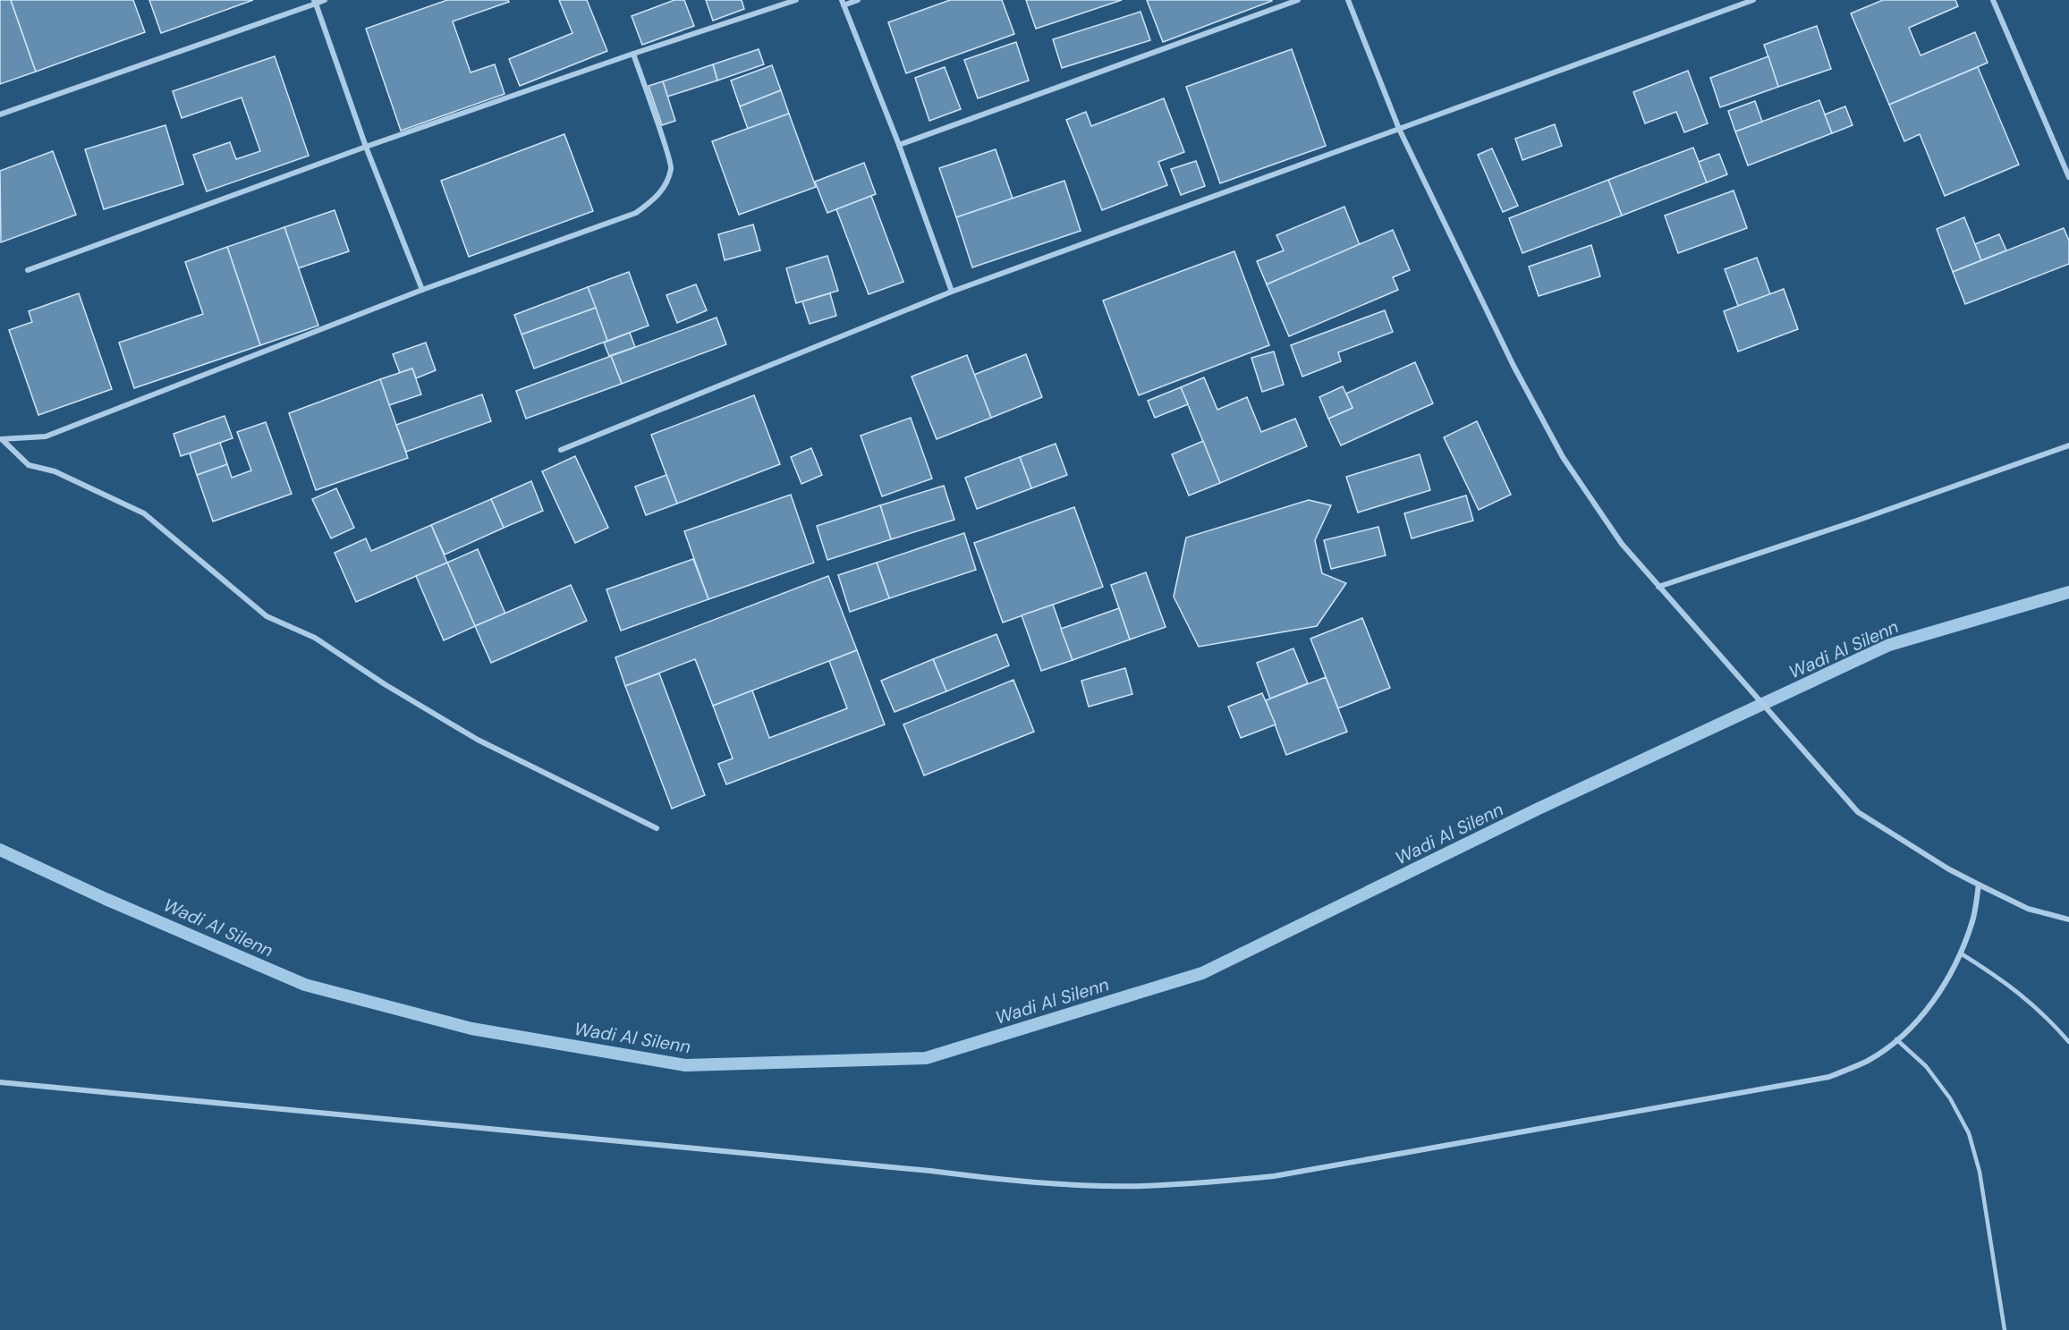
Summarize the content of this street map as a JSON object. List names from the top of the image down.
{
  "water": ["Wadi Al Silenn"]
}
